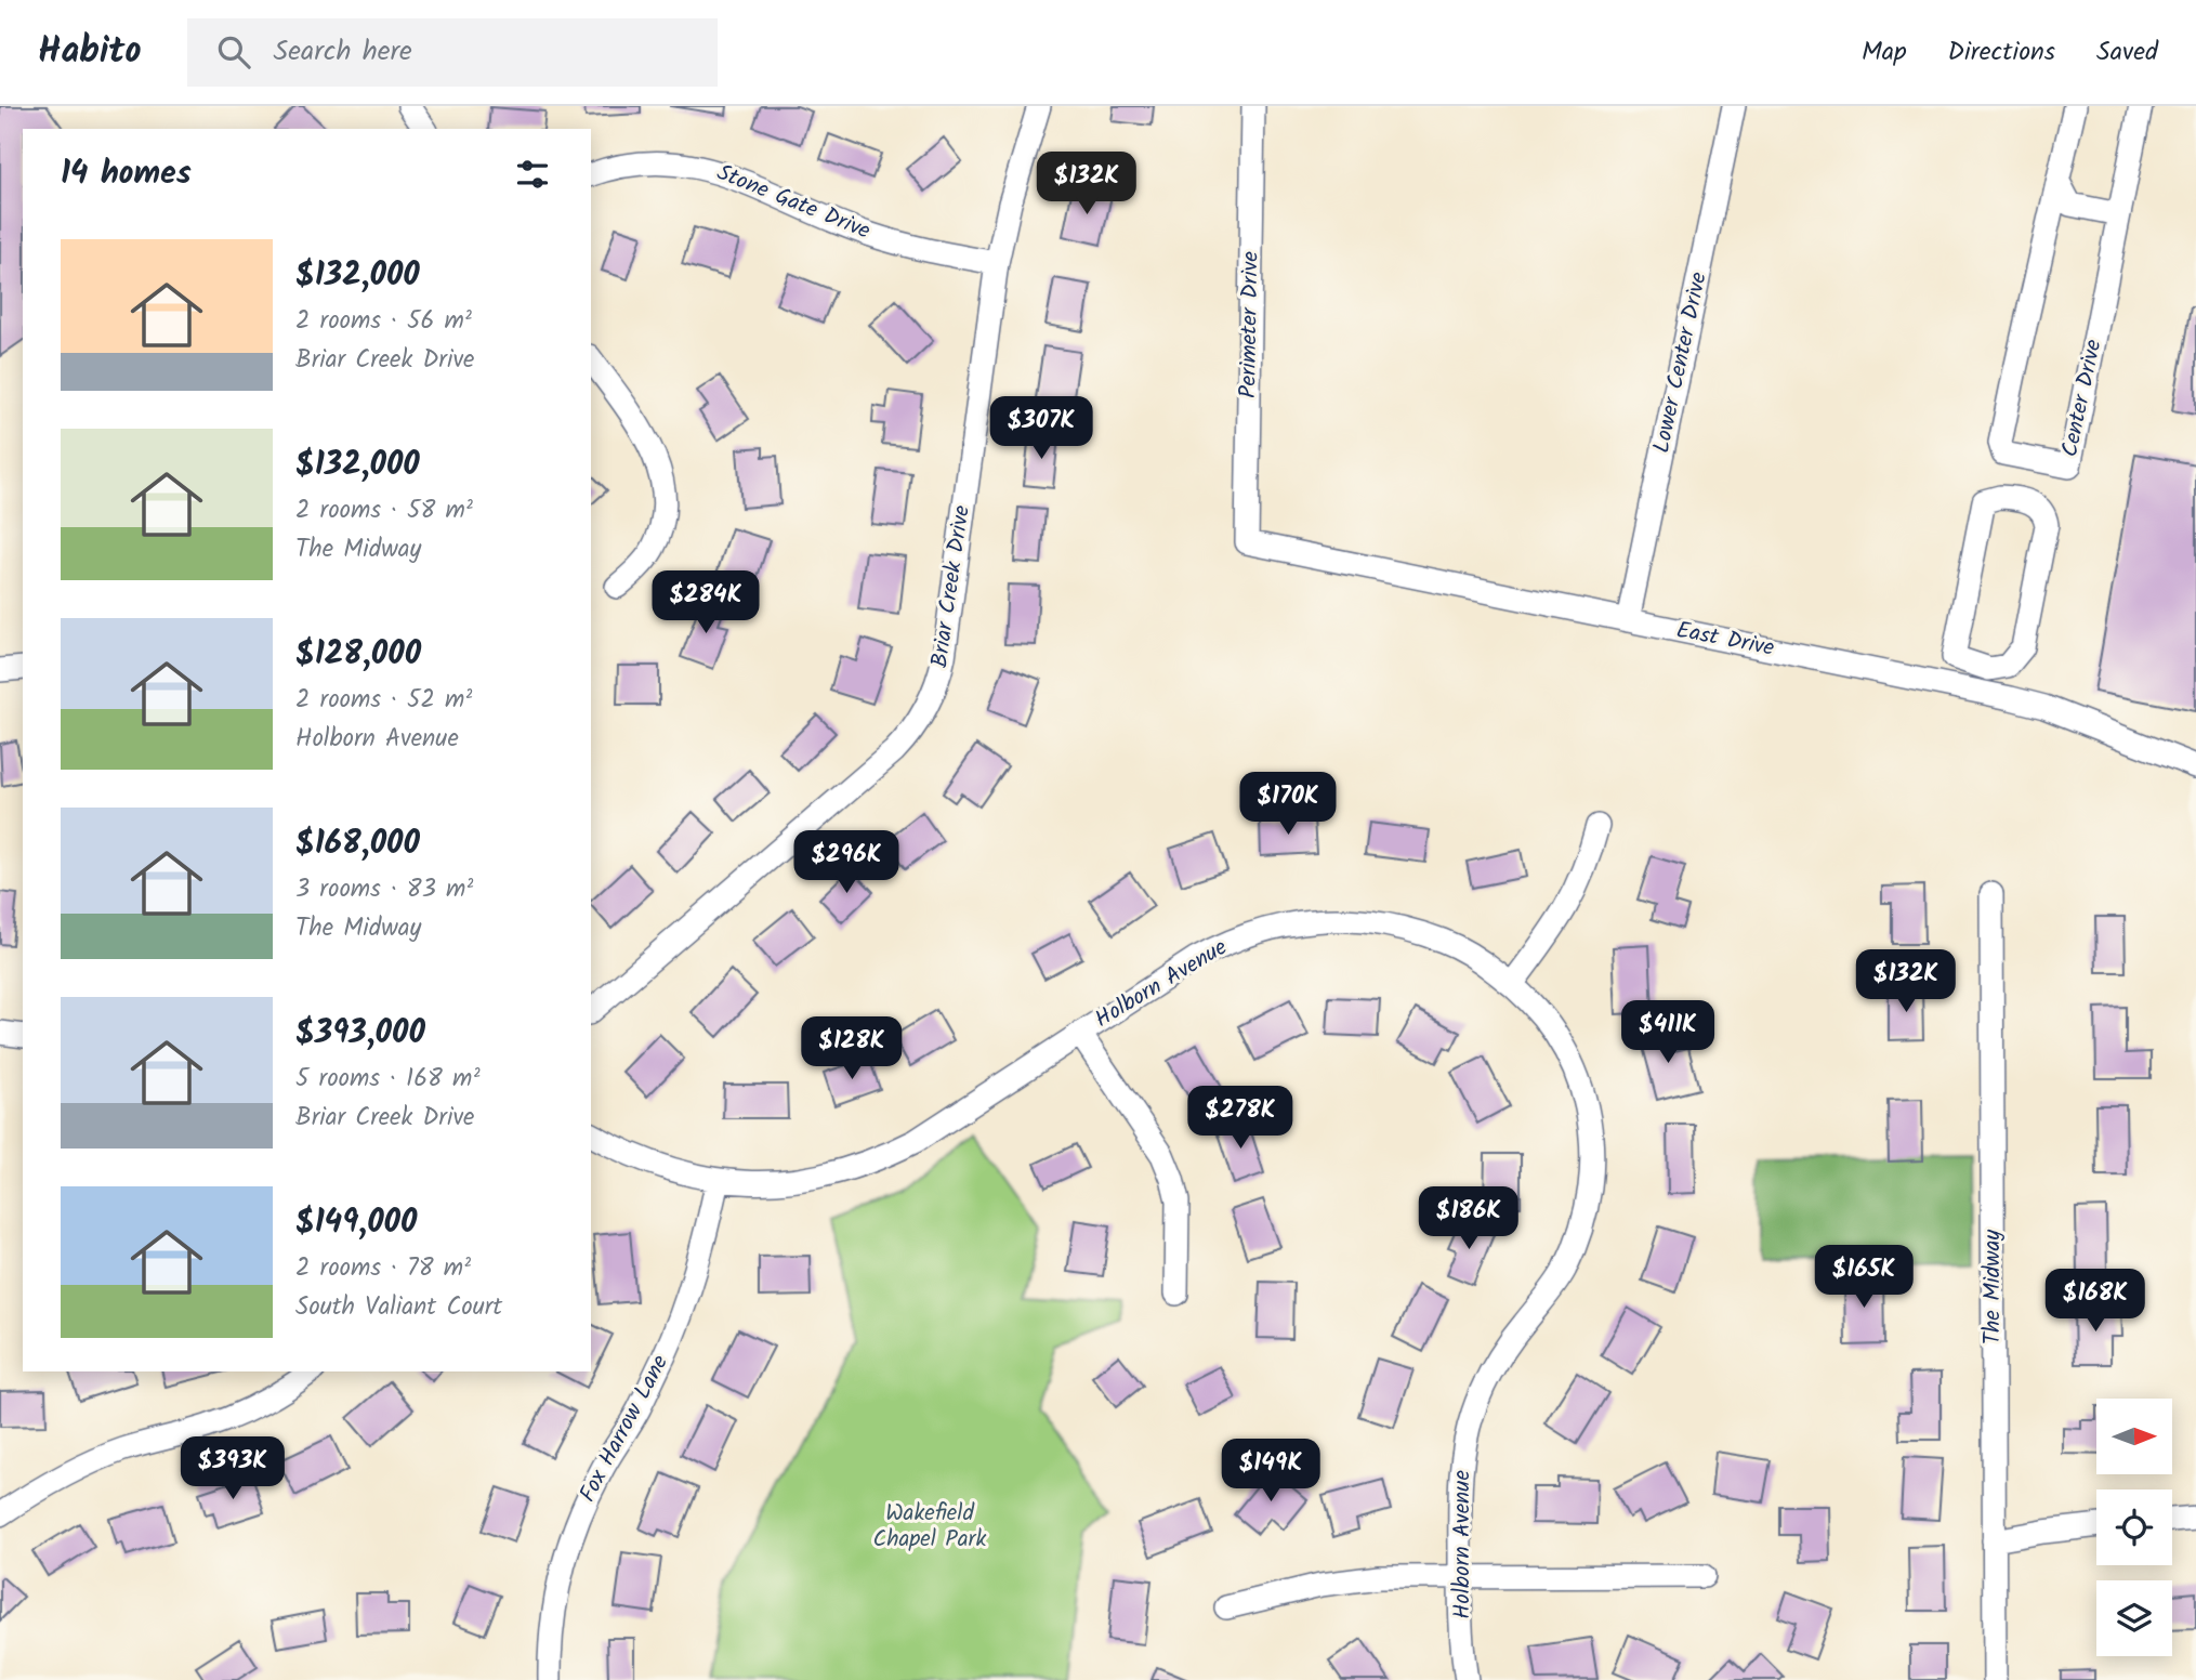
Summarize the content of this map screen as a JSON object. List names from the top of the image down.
{
  "streets": {
    "street": [
      "Stone Gate Drive",
      "Perimeter Drive",
      "Lower Center Drive",
      "Center Drive",
      "Briar Creek Drive",
      "East Drive",
      "Holborn Avenue",
      "The Midway",
      "Fox Harrow Lane"
    ]
  },
  "crossings": [
    ["Stone Gate Drive", "Briar Creek Drive"],
    ["Perimeter Drive", "East Drive"],
    ["Lower Center Drive", "East Drive"],
    ["Holborn Avenue", "Fox Harrow Lane"]
  ],
  "parks": ["Wakefield Chapel Park"],
  "north": "right",
  "page": {
    "header": "Habito",
    "search": "Search here",
    "nav": ["Map", "Directions", "Saved"],
    "heading": "14 homes",
    "price": [
      "$132K",
      "$307K",
      "$284K",
      "$170K",
      "$296K",
      "$132K",
      "$411K",
      "$128K",
      "$278K",
      "$186K",
      "$165K",
      "$168K",
      "$393K",
      "$149K"
    ],
    "list": [
      {
        "name": "$132,000",
        "note": "2 rooms · 56 m² · Briar Creek Drive"
      },
      {
        "name": "$132,000",
        "note": "2 rooms · 58 m² · The Midway"
      },
      {
        "name": "$128,000",
        "note": "2 rooms · 52 m² · Holborn Avenue"
      },
      {
        "name": "$168,000",
        "note": "3 rooms · 83 m² · The Midway"
      },
      {
        "name": "$393,000",
        "note": "5 rooms · 168 m² · Briar Creek Drive"
      },
      {
        "name": "$149,000",
        "note": "2 rooms · 78 m² · South Valiant Court"
      }
    ]
  }
}
